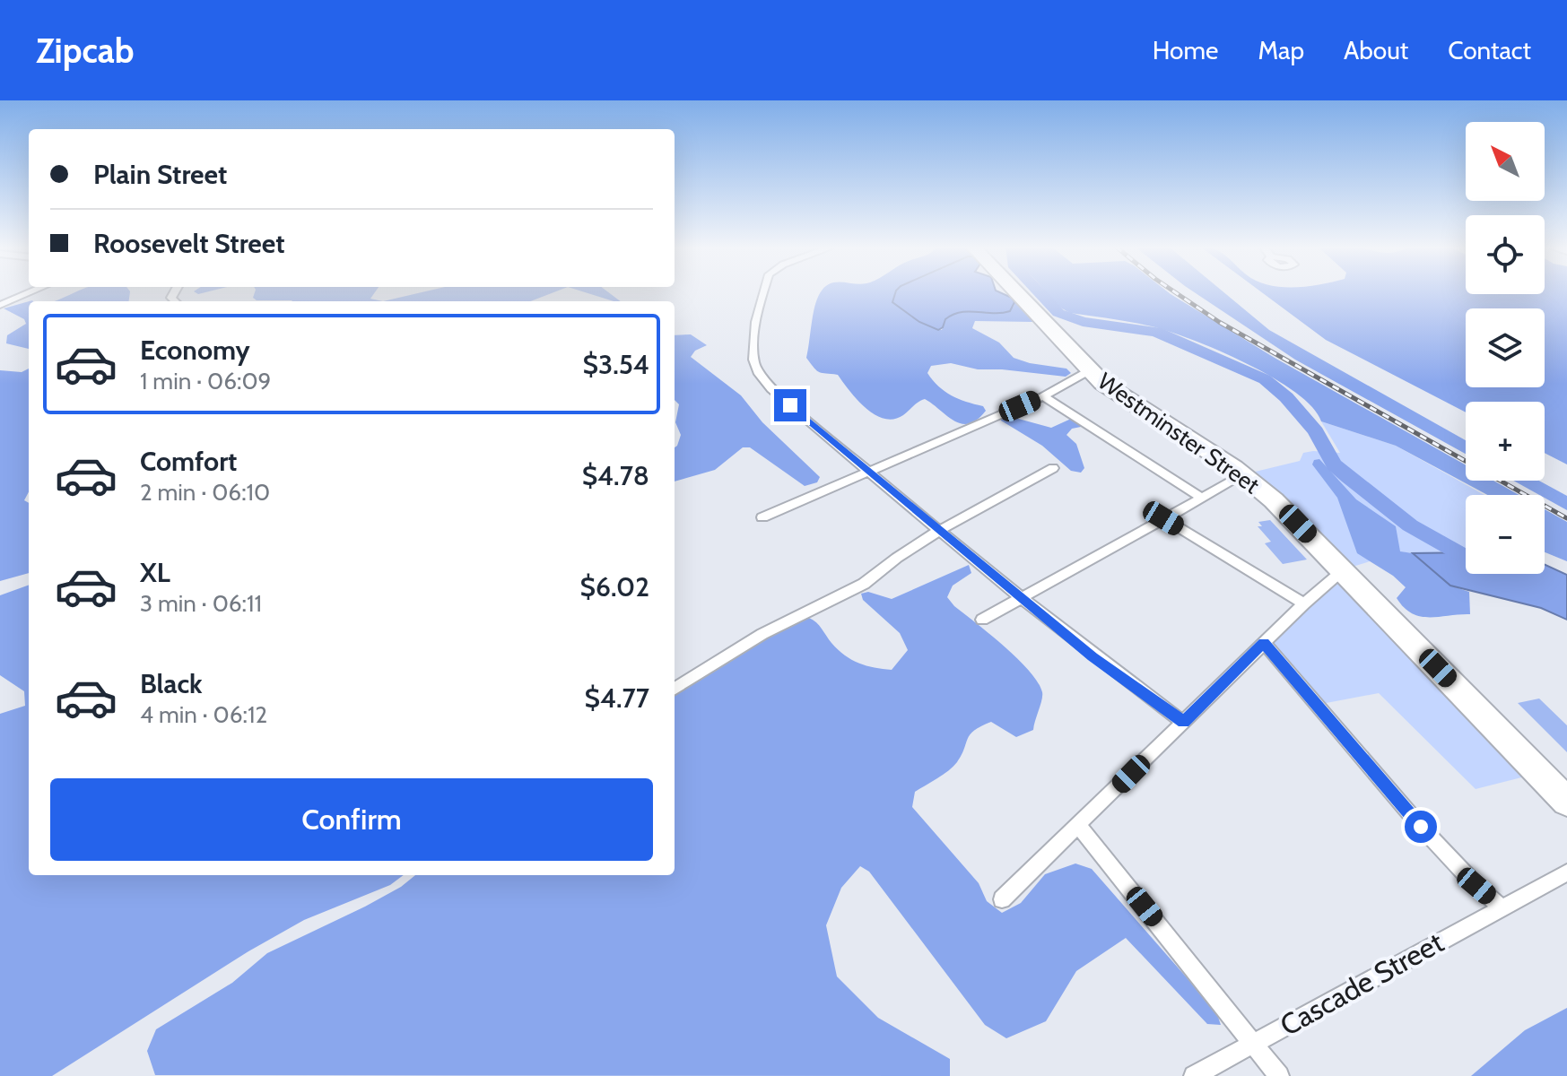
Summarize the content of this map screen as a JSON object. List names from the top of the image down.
{
  "streets": {
    "highway": ["Westminster Street"],
    "street": ["Cascade Street"]
  },
  "north": "top left",
  "page": {
    "header": "Zipcab",
    "nav": [
      "Home",
      "Map",
      "About",
      "Contact"
    ],
    "map_buttons": ["+", "−"],
    "banner": ["Plain Street", "Roosevelt Street"],
    "list": [
      {
        "name": "Economy",
        "note": "1 min · 06:09",
        "value": "$3.54"
      },
      {
        "name": "Comfort",
        "note": "2 min · 06:10",
        "value": "$4.78"
      },
      {
        "name": "XL",
        "note": "3 min · 06:11",
        "value": "$6.02"
      },
      {
        "name": "Black",
        "note": "4 min · 06:12",
        "value": "$4.77"
      }
    ],
    "buttons": "Confirm"
  }
}
